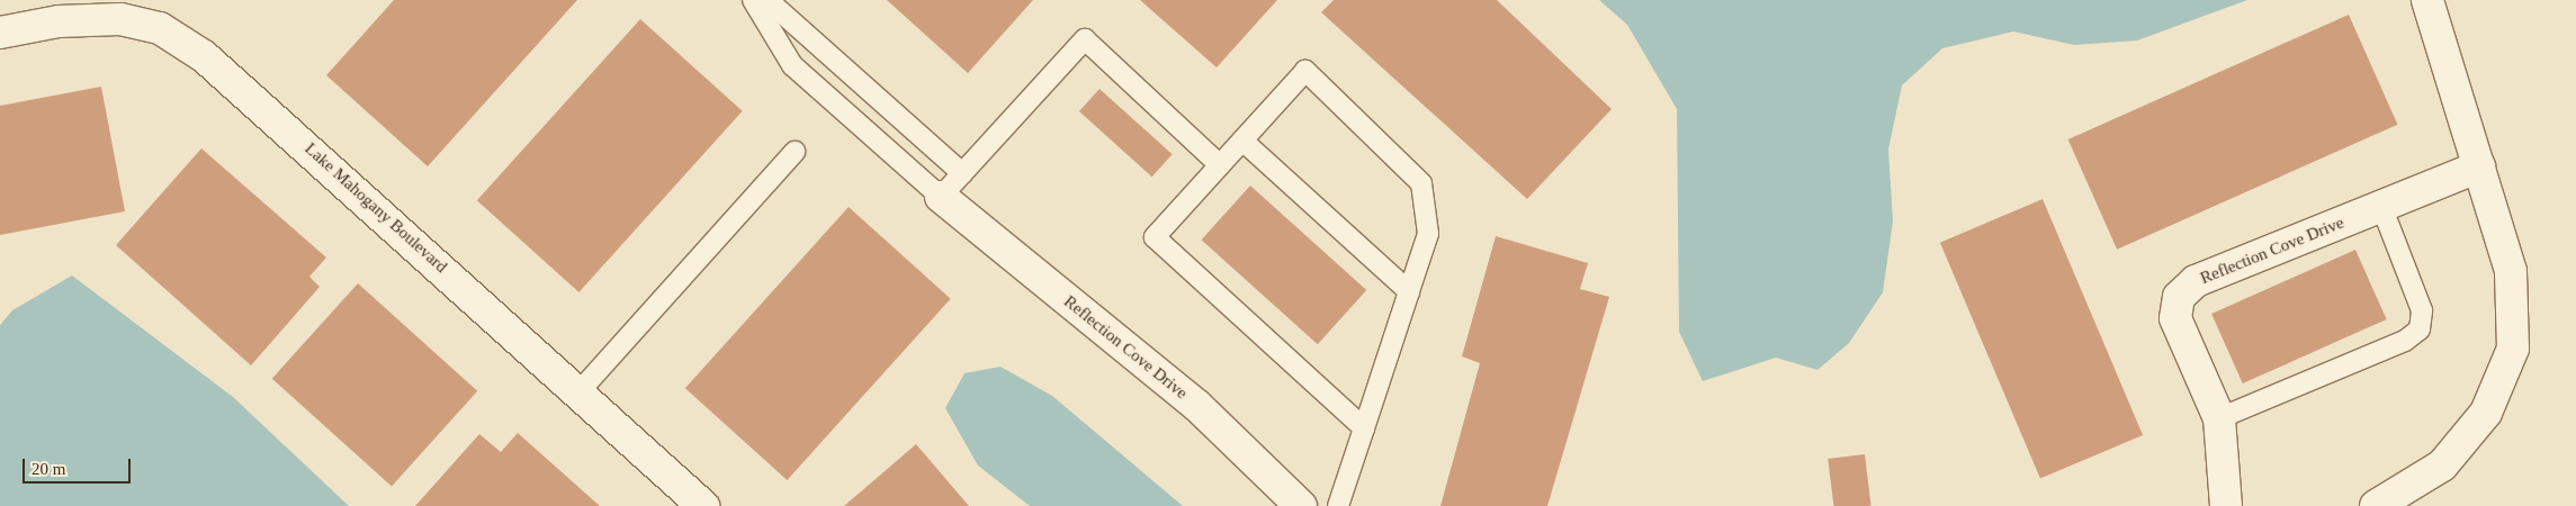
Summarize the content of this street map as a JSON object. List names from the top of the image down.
{
  "streets": {
    "street": ["Lake Mahogany Boulevard", "Reflection Cove Drive"]
  },
  "scale_bar": "20 m"
}
